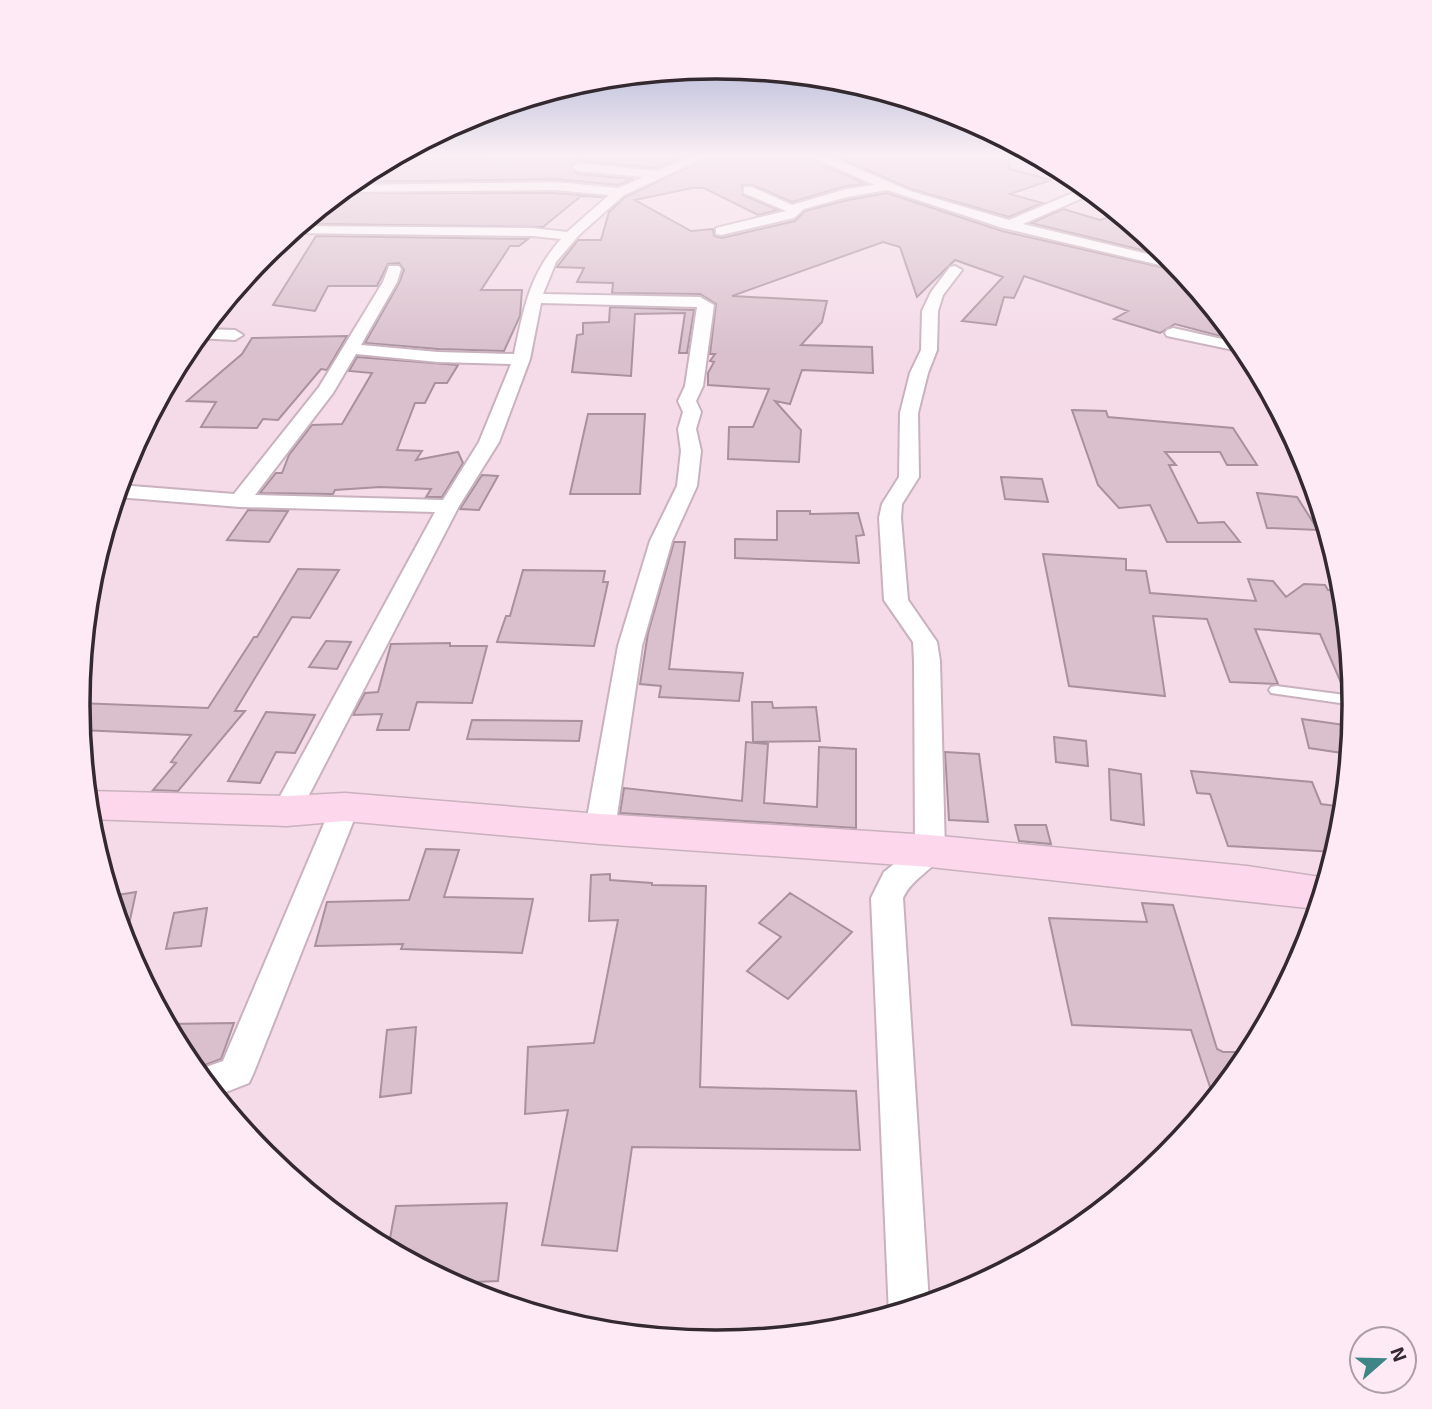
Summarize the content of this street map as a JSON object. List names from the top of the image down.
{
  "north": "right"
}
